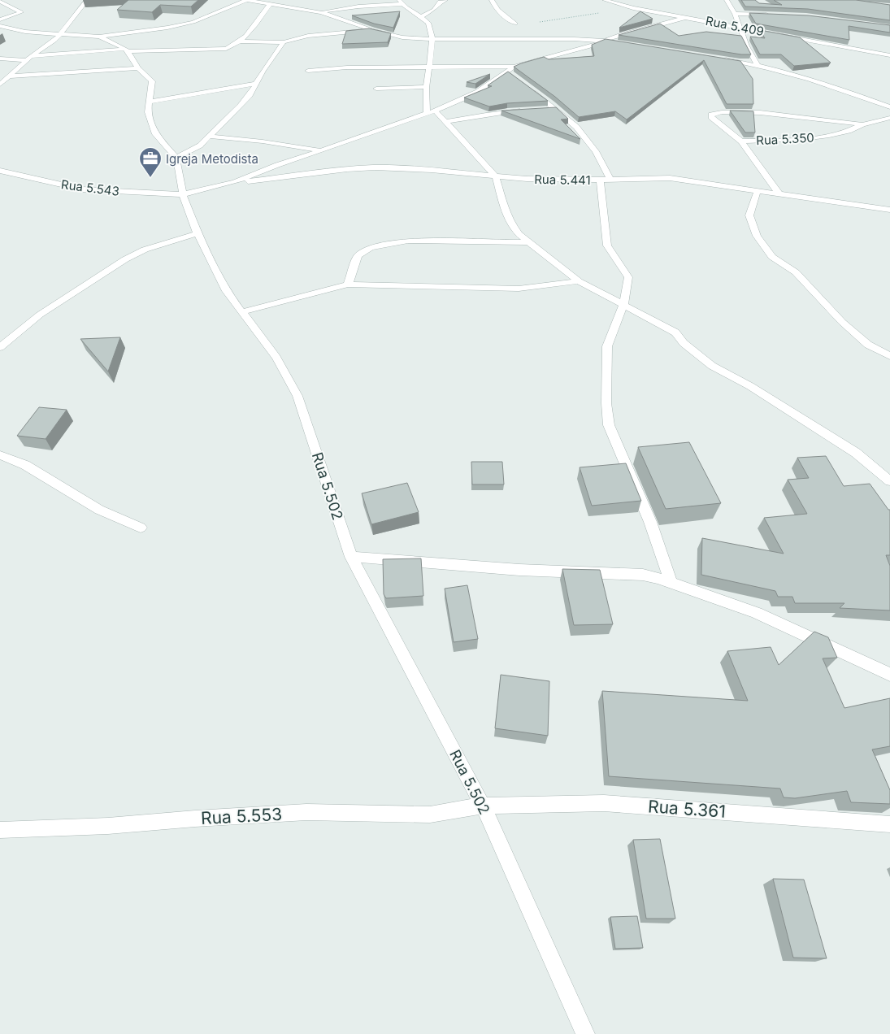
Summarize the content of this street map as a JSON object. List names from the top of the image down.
{
  "streets": {
    "street": [
      "Rua 5.409",
      "Rua 5.350",
      "Rua 5.441",
      "Rua 5.543",
      "Rua 5.502",
      "Rua 5.361",
      "Rua 5.553"
    ]
  },
  "crossings": [
    ["Rua 5.350", "Rua 5.441"],
    ["Rua 5.441", "Rua 5.543"],
    ["Rua 5.543", "Rua 5.502"],
    ["Rua 5.502", "Rua 5.361"],
    ["Rua 5.502", "Rua 5.553"],
    ["Rua 5.361", "Rua 5.553"]
  ],
  "places": {
    "office": ["Igreja Metodista"]
  }
}
